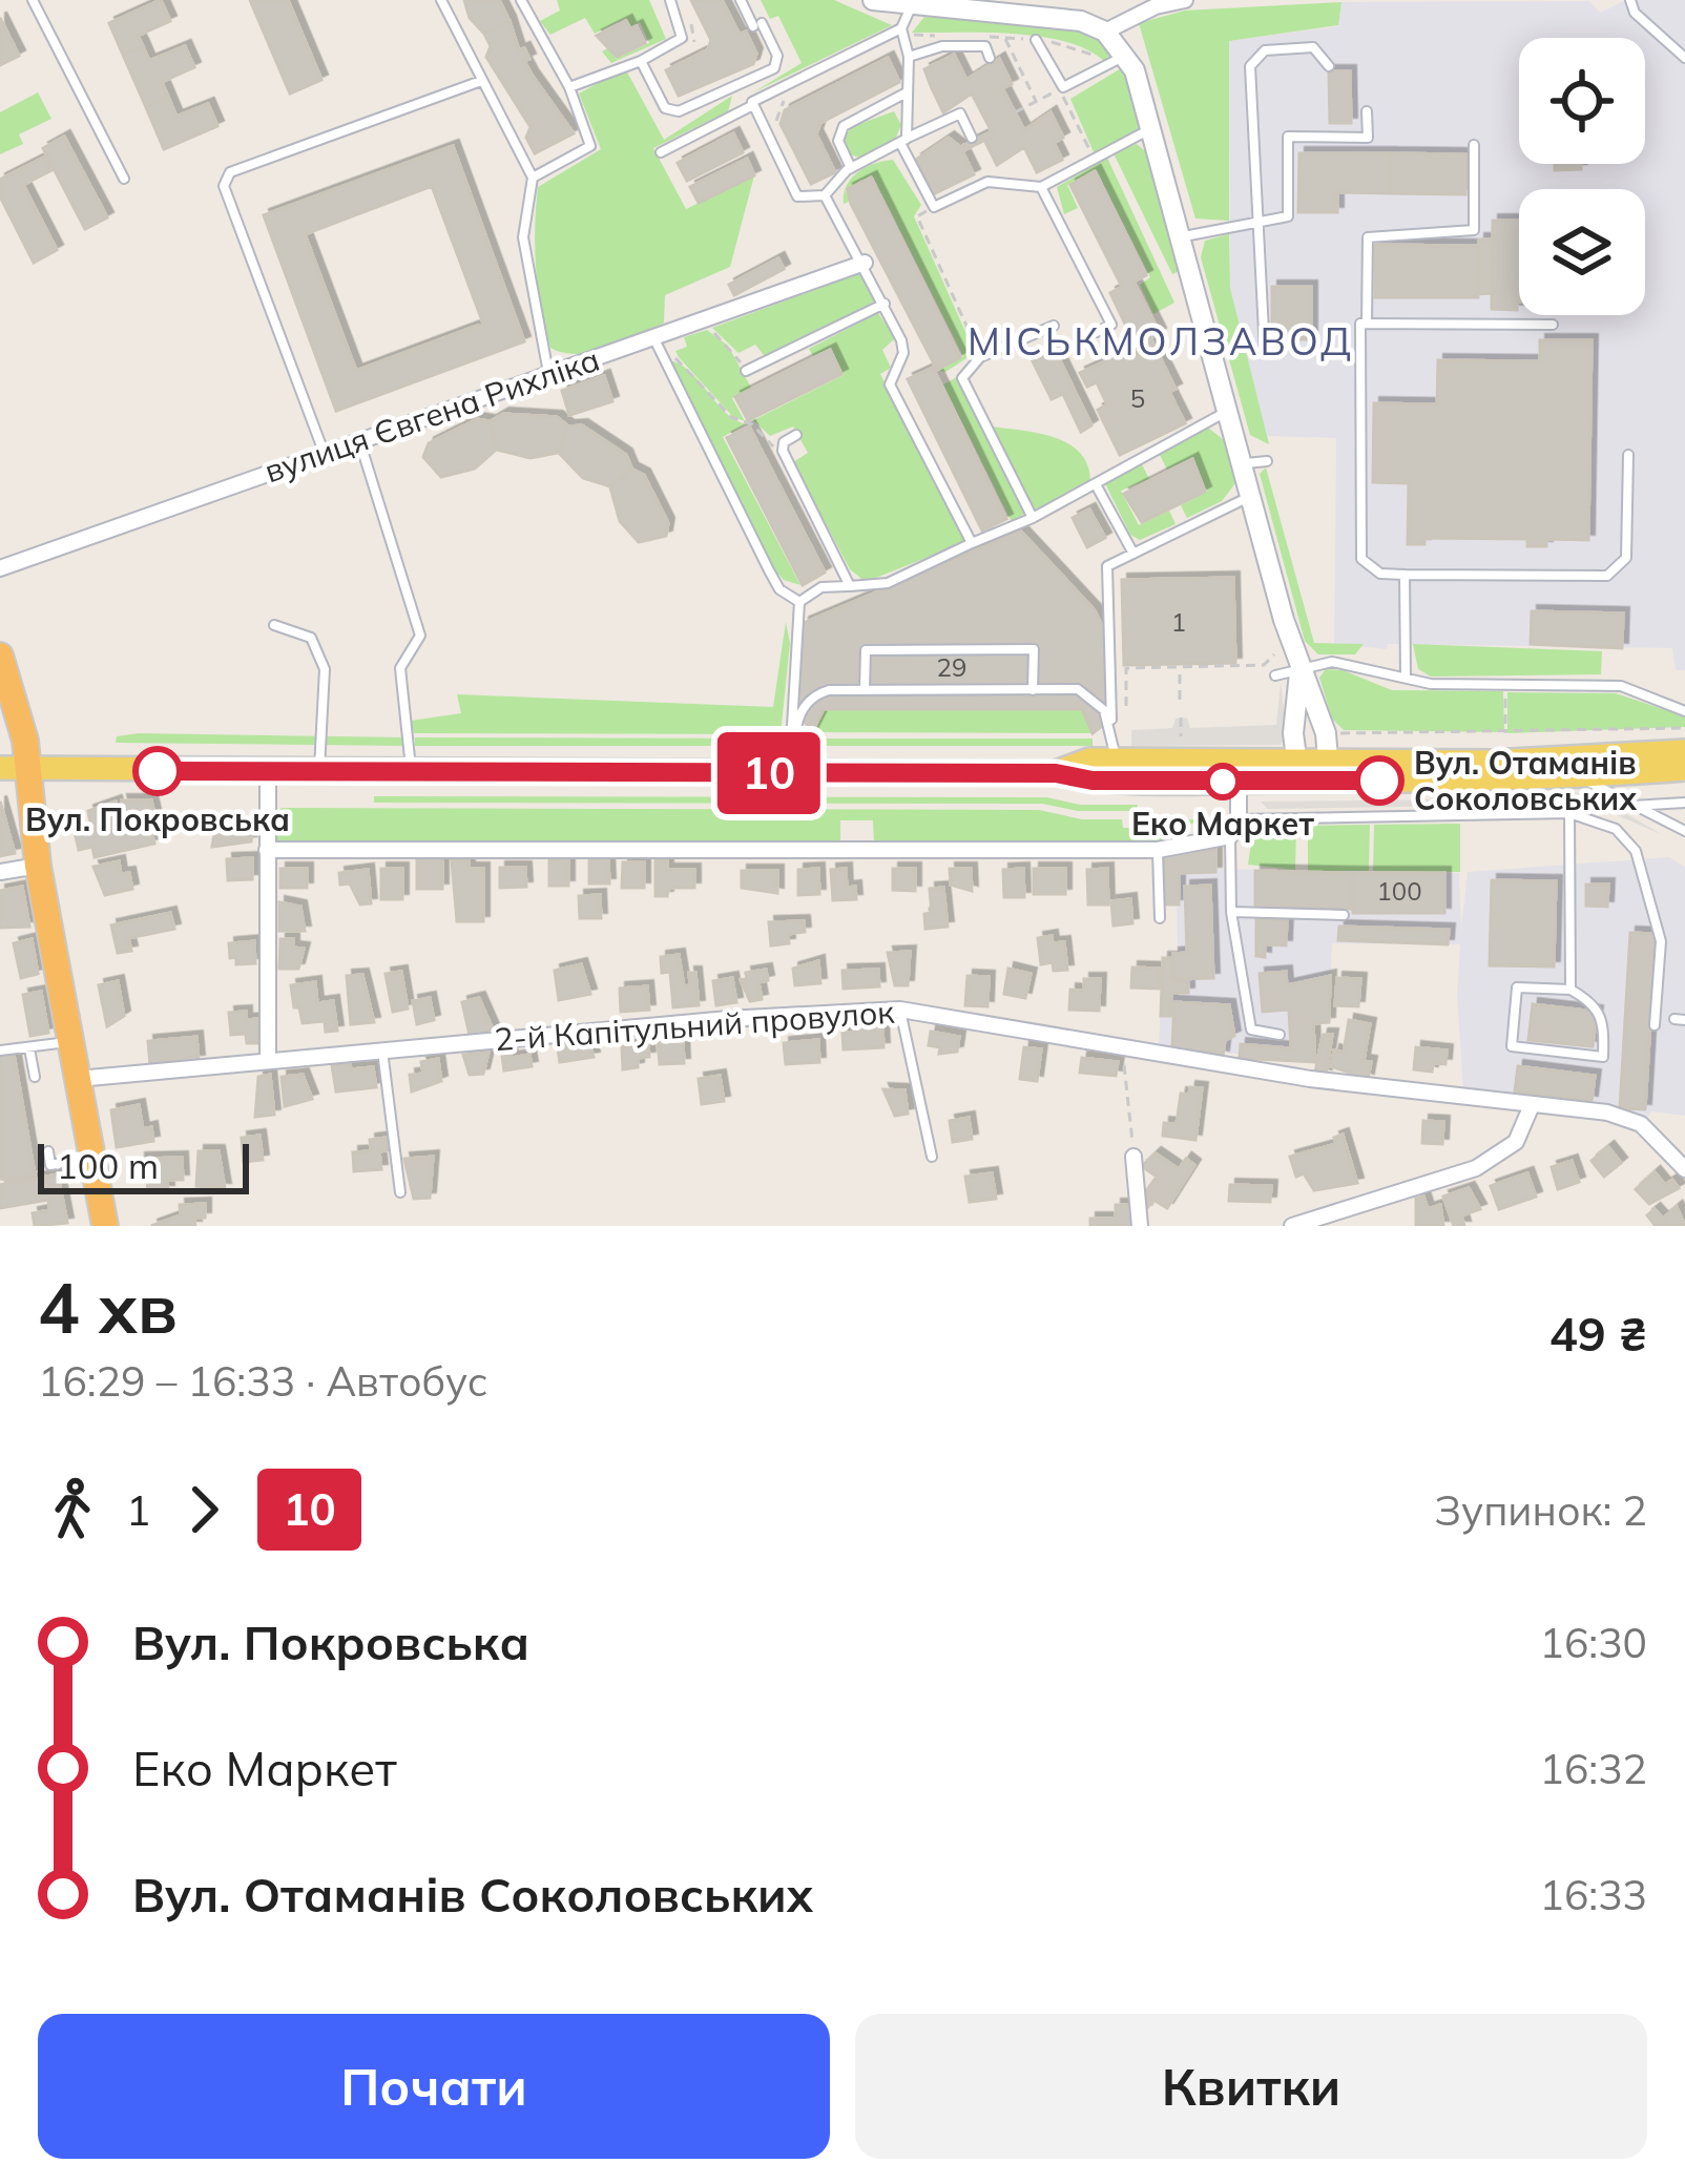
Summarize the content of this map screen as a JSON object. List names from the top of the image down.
{
  "streets": {
    "street": ["вулиця Євгена Рихліка", "2-й Капітульний провулок"]
  },
  "districts": ["МІСЬКМОЛЗАВОД"],
  "places": ["Вул. Покровська", "Вул. Отаманів Соколовських", "Еко Маркет"],
  "lines": ["bus line 10"],
  "house_numbers": [
    "5",
    "1",
    "29",
    "100"
  ],
  "scale_bar": "100 m",
  "page": {
    "on_map": "10",
    "scale": "100 m",
    "heading": ["4 хв", "16:29 – 16:33 · Автобус", "49 ₴"],
    "legs": ["1", "10", "Зупинок: 2"],
    "list": [
      {
        "name": "Вул. Покровська",
        "value": "16:30"
      },
      {
        "name": "Еко Маркет",
        "value": "16:32"
      },
      {
        "name": "Вул. Отаманів Соколовських",
        "value": "16:33"
      }
    ],
    "buttons": ["Почати", "Квитки"]
  }
}
